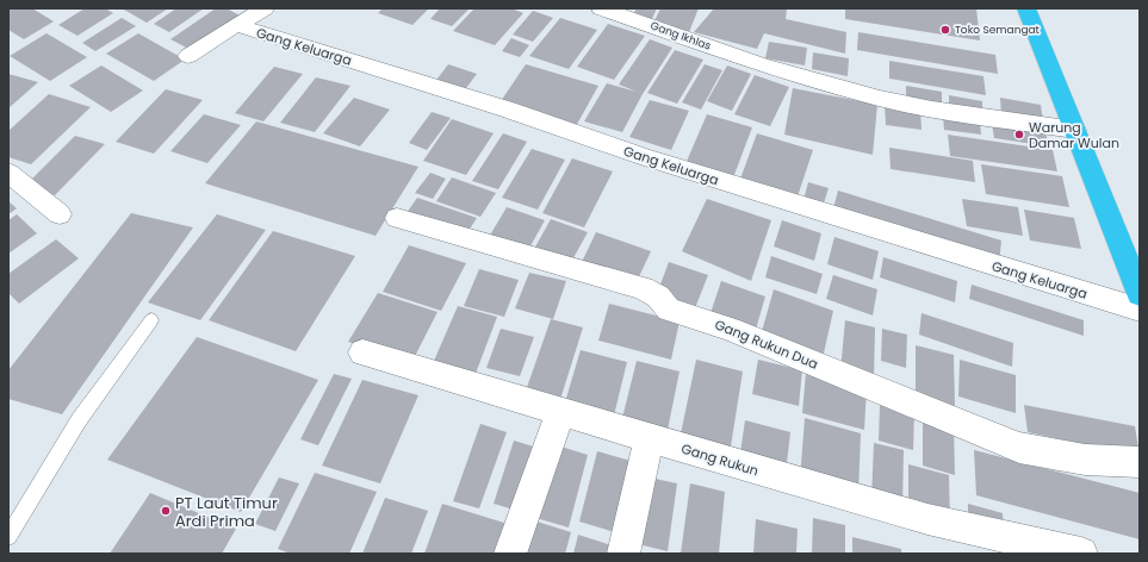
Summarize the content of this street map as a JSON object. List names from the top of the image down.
{
  "streets": {
    "street": [
      "Gang Ikhlas",
      "Gang Keluarga",
      "Gang Rukun Dua",
      "Gang Rukun"
    ]
  },
  "places": ["Toko Semangat", "Warung Damar Wulan", "PT Laut Timur Ardi Prima"]
}
